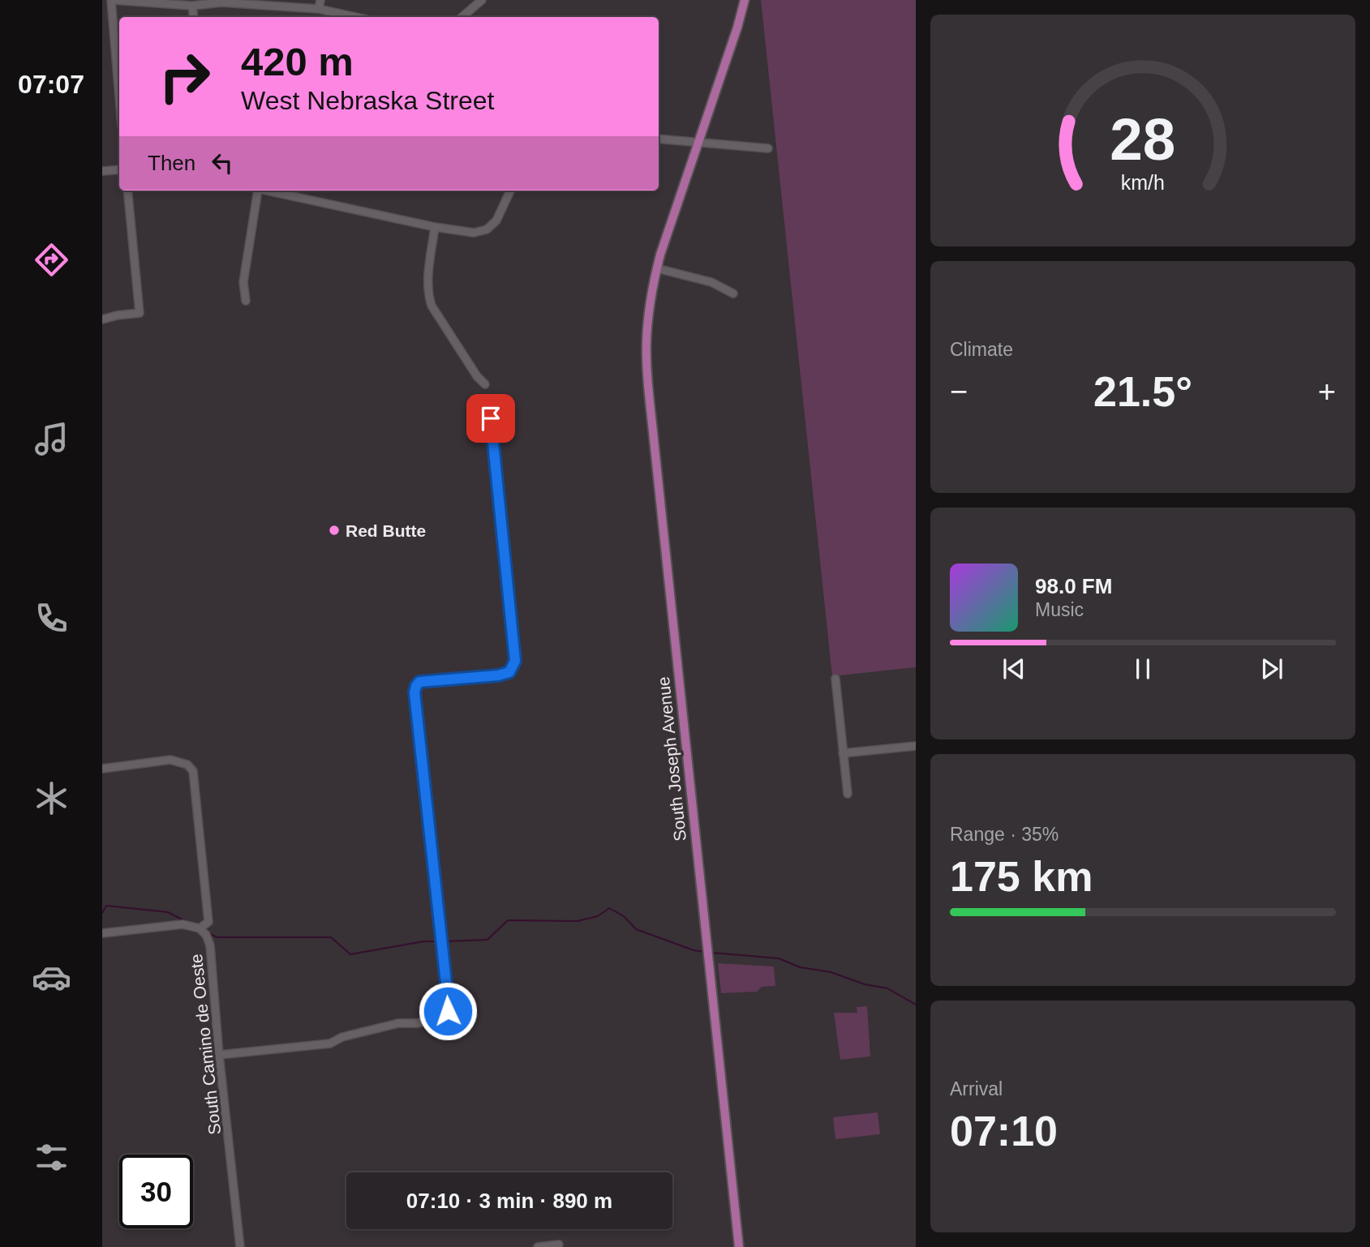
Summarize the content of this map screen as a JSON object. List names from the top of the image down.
{
  "streets": {
    "main road": ["South Joseph Avenue"],
    "street": ["South Camino de Oeste"]
  },
  "places": ["Red Butte"],
  "page": {
    "tabs": "07:07",
    "turn": ["420 m", "West Nebraska Street"],
    "then": "Then",
    "tile": [
      "Climate",
      ["Range · 35%", "175 km"],
      ["Arrival", "07:10"]
    ],
    "heat": ["−", "21.5°", "+"],
    "song": ["98.0 FM", "Music"],
    "limit": "30",
    "trip": "07:10 · 3 min · 890 m",
    "gauge": ["28", "km/h"]
  }
}
